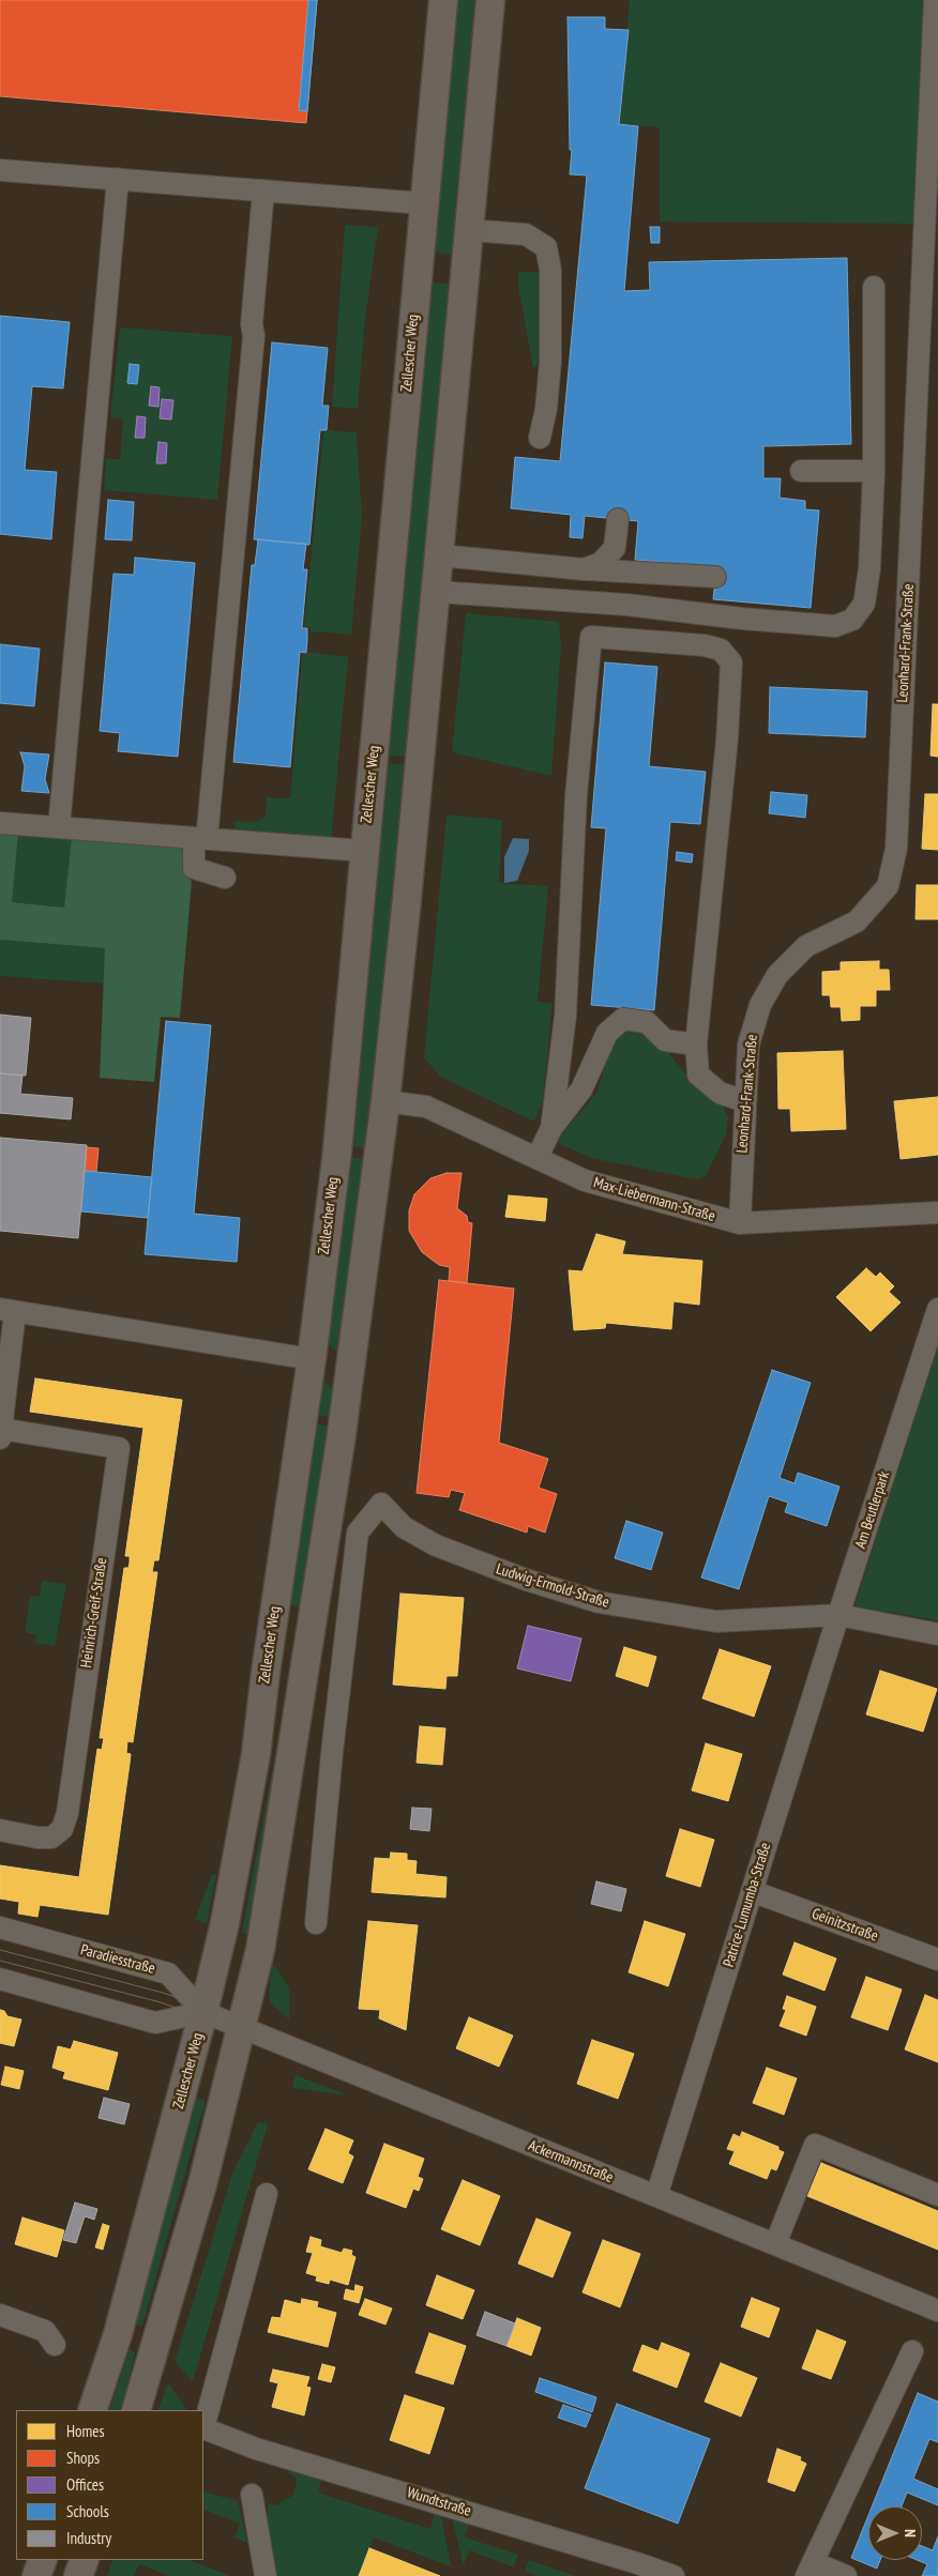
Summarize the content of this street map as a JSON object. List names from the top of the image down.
{
  "streets": {
    "main road": ["Zellescher Weg"],
    "street": [
      "Leonhard-Frank-Straße",
      "Max-Liebermann-Straße",
      "Am Beutlerpark",
      "Ludwig-Ermold-Straße",
      "Heinrich-Greif-Straße",
      "Patrice-Lumumba-Straße",
      "Geinitzstraße",
      "Paradiesstraße",
      "Ackermannstraße",
      "Wundtstraße"
    ]
  },
  "crossings": [
    ["Zellescher Weg", "Heinrich-Greif-Straße"],
    ["Zellescher Weg", "Paradiesstraße"],
    ["Zellescher Weg", "Ackermannstraße"],
    ["Leonhard-Frank-Straße", "Max-Liebermann-Straße"],
    ["Am Beutlerpark", "Ludwig-Ermold-Straße"],
    ["Am Beutlerpark", "Patrice-Lumumba-Straße"],
    ["Ludwig-Ermold-Straße", "Patrice-Lumumba-Straße"],
    ["Patrice-Lumumba-Straße", "Geinitzstraße"],
    ["Patrice-Lumumba-Straße", "Ackermannstraße"],
    ["Paradiesstraße", "Ackermannstraße"]
  ],
  "legend": [
    "Homes",
    "Shops",
    "Offices",
    "Schools",
    "Industry"
  ],
  "north": "right"
}
